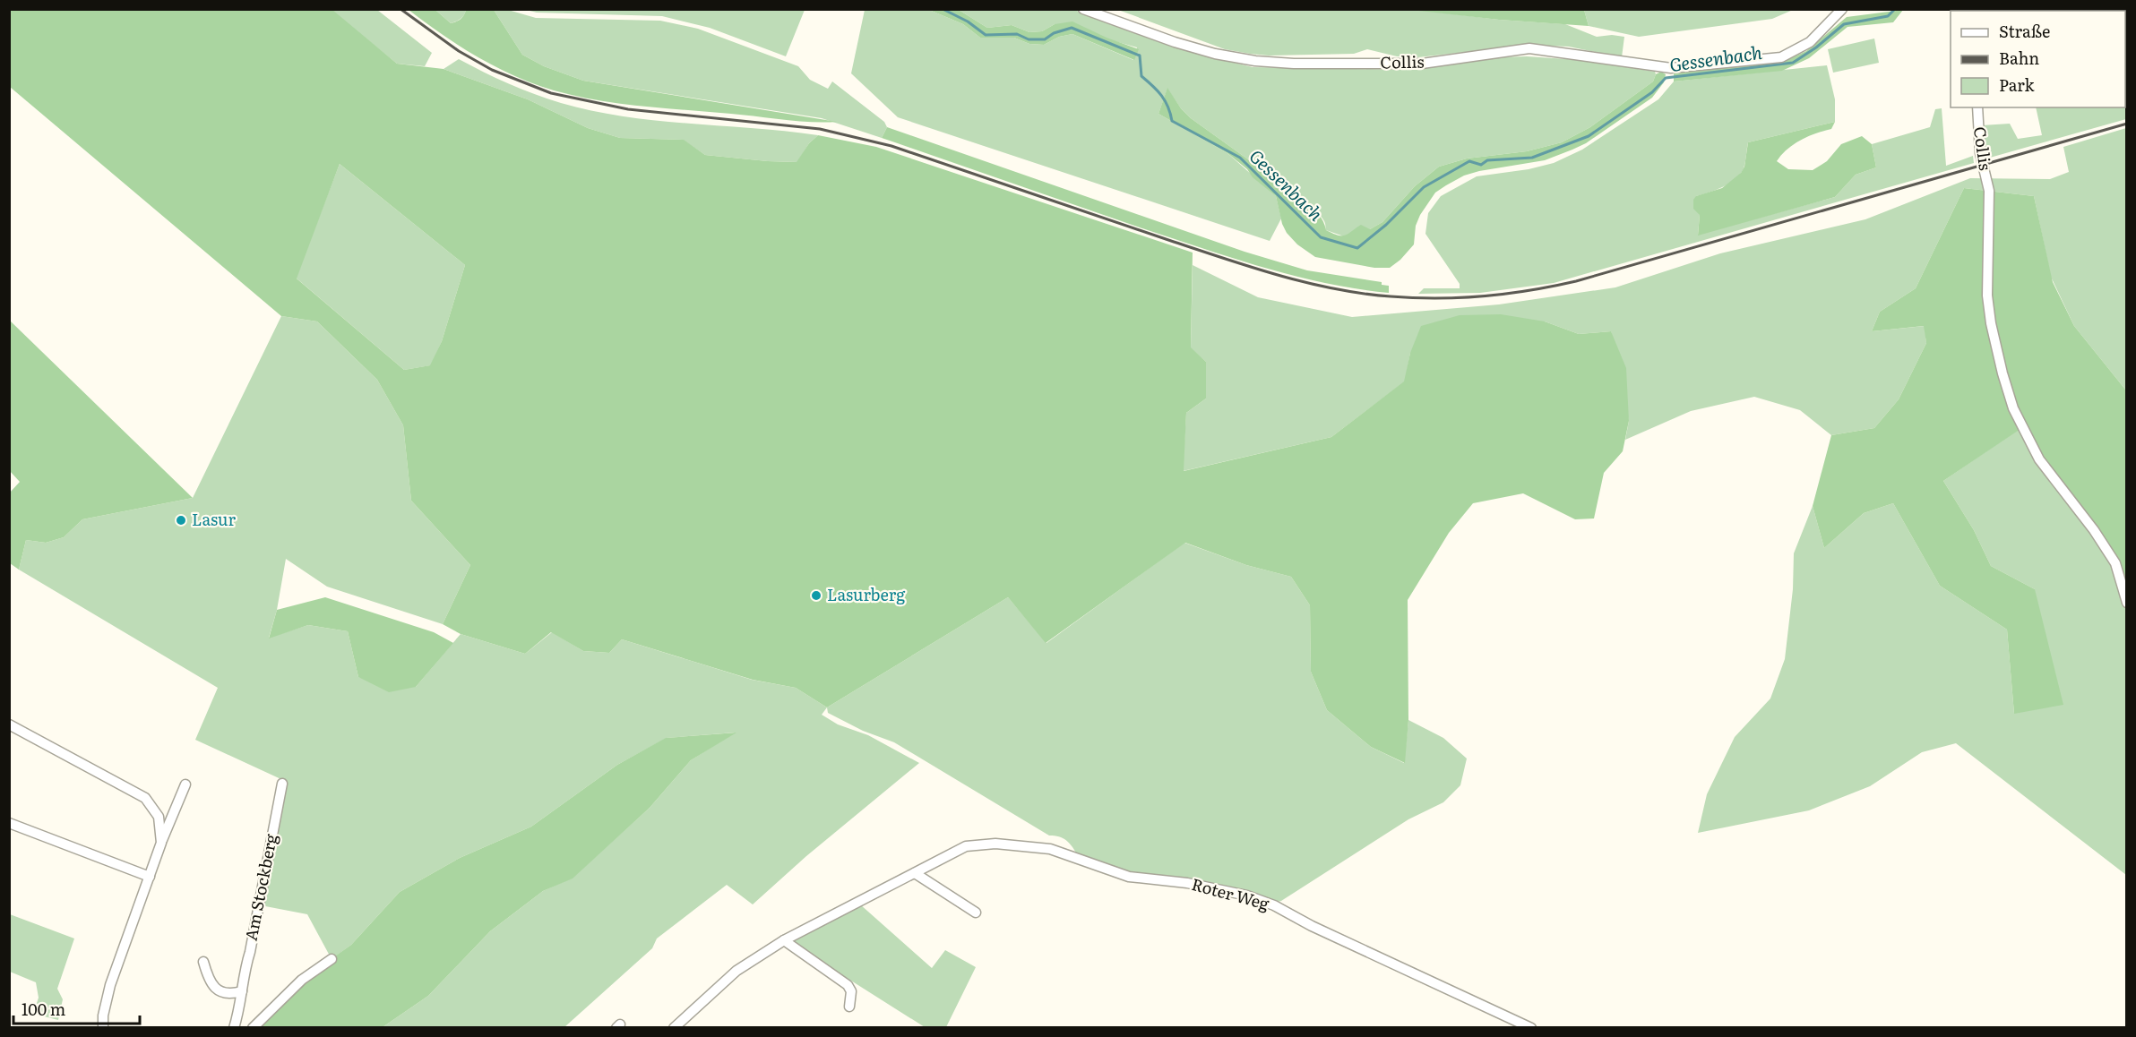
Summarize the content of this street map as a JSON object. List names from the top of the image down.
{
  "streets": {
    "street": ["Collis", "Am Stockberg", "Roter Weg"]
  },
  "water": ["Gessenbach"],
  "places": ["Lasur", "Lasurberg"],
  "legend": ["Straße", "Bahn", "Park"],
  "scale_bar": "100 m"
}
